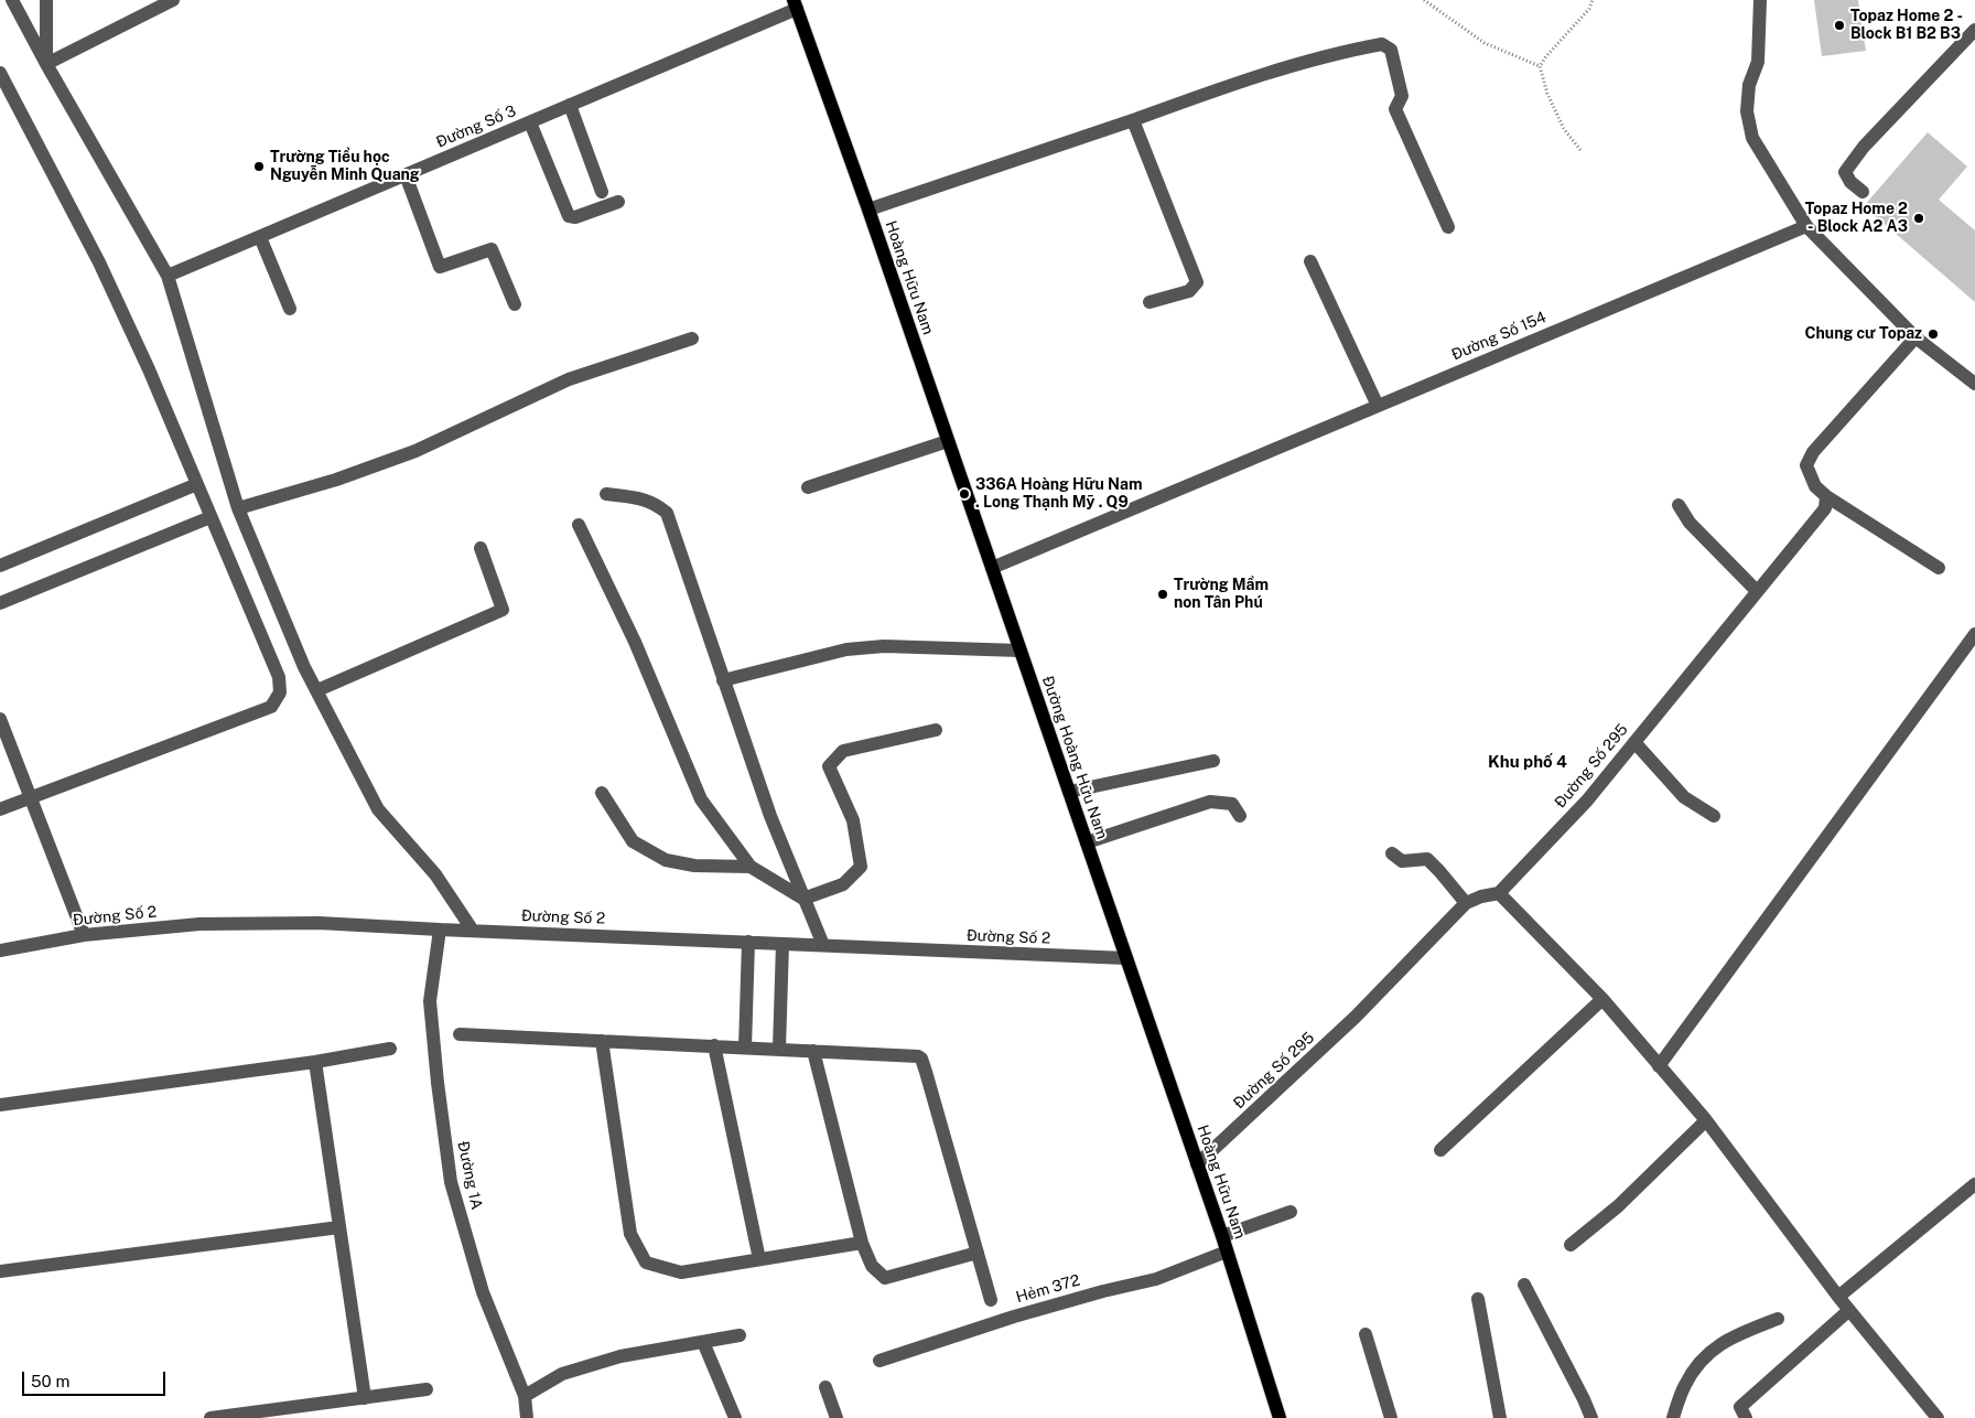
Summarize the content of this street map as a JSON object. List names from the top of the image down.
{
  "streets": {
    "main road": ["Hoàng Hữu Nam", "Đường Hoàng Hữu Nam"],
    "street": [
      "Đường Số 3",
      "Đường Số 154",
      "Đường Số 295",
      "Đường Số 2",
      "Đường 1A",
      "Hẻm 372"
    ]
  },
  "crossings": [
    ["Đường Số 3", "Hoàng Hữu Nam"],
    ["Hoàng Hữu Nam", "Đường Số 154"],
    ["Hoàng Hữu Nam", "Đường Hoàng Hữu Nam"],
    ["Hoàng Hữu Nam", "Đường Số 295"],
    ["Hoàng Hữu Nam", "Đường Số 2"],
    ["Hoàng Hữu Nam", "Hẻm 372"],
    ["Đường Số 154", "Đường Hoàng Hữu Nam"],
    ["Đường Hoàng Hữu Nam", "Đường Số 2"],
    ["Đường Số 2", "Đường 1A"]
  ],
  "districts": ["Khu phố 4"],
  "places": [
    "Topaz Home 2 - Block B1 B2 B3",
    "Trường Tiểu học Nguyễn Minh Quang",
    "Topaz Home 2 - Block A2 A3",
    "Chung cư Topaz",
    "336A Hoàng Hữu Nam . Long Thạnh Mỹ . Q9",
    "Trường Mầm non Tân Phú"
  ],
  "scale_bar": "50 m"
}
